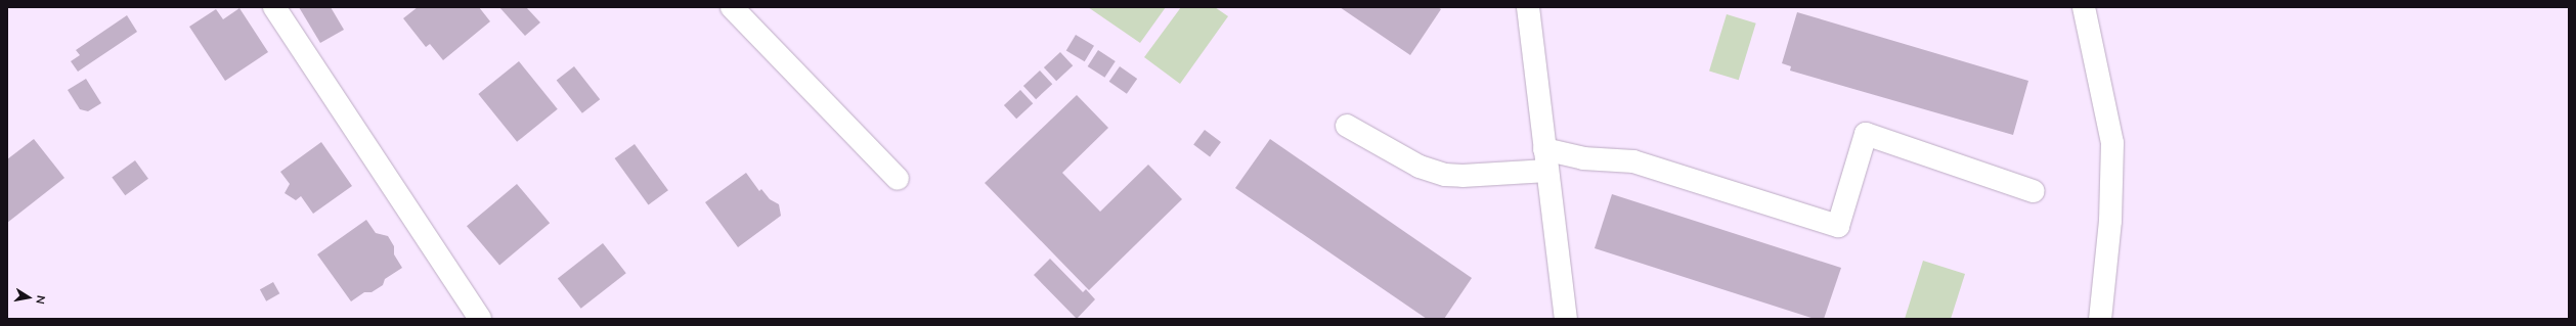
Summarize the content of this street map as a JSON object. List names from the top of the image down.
{
  "north": "right"
}
